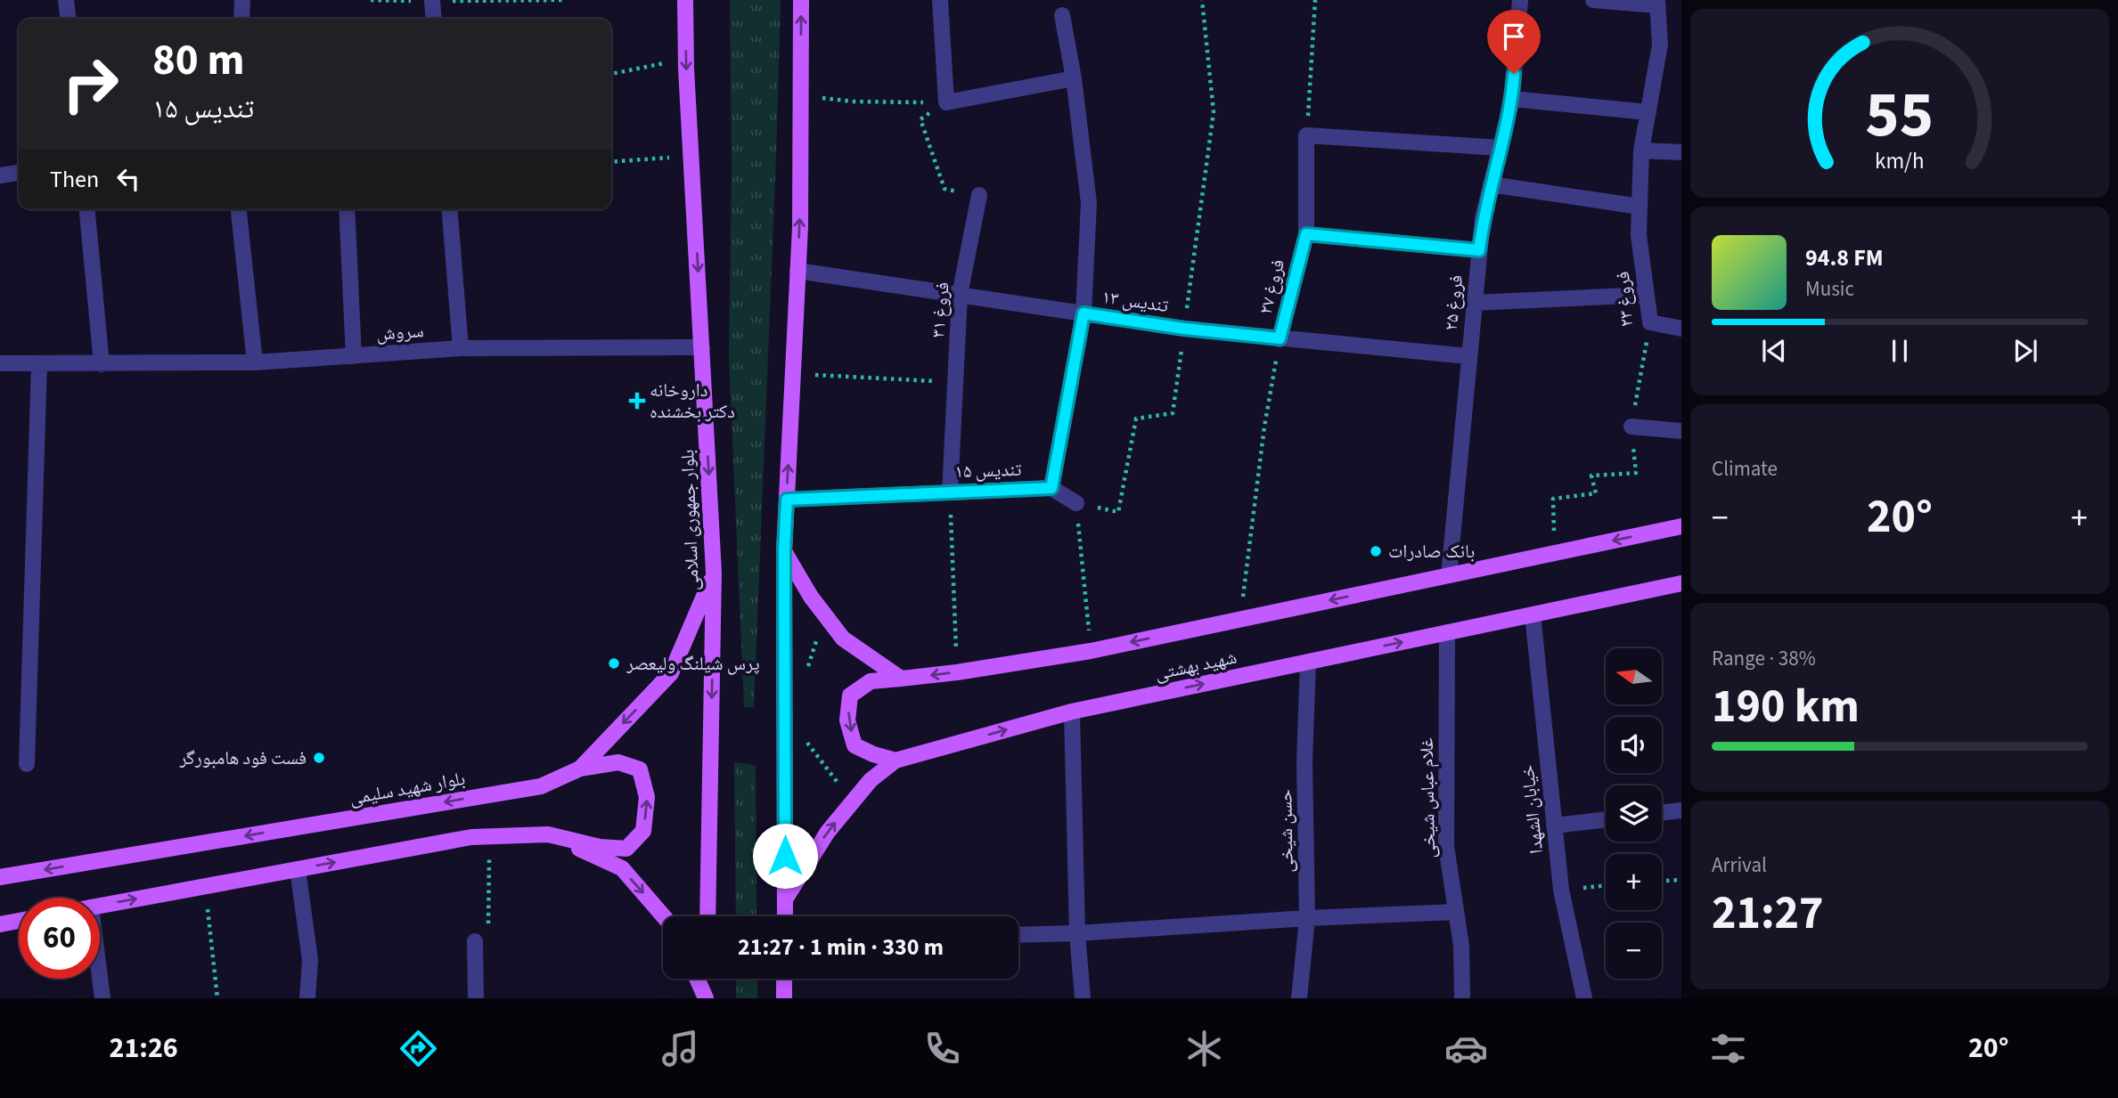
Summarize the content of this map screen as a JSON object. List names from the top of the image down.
{
  "streets": {
    "main road": ["بلوار جمهوری اسلامی", "شهید بهشتی", "بلوار شهید سلیمی"],
    "street": [
      "فروغ ۲۷",
      "فروغ ۲۳",
      "تندیس ۱۳",
      "فروغ ۲۵",
      "فروغ ۳۱",
      "سروش",
      "تندیس ۱۵",
      "غلام عباس شیخی",
      "خیابان الشهدا",
      "حسن شیخی"
    ]
  },
  "crossings": [
    ["فروغ ۲۷", "تندیس ۱۳"],
    ["فروغ ۲۷", "شهید بهشتی"],
    ["فروغ ۲۳", "شهید بهشتی"],
    ["تندیس ۱۳", "فروغ ۲۵"],
    ["تندیس ۱۳", "فروغ ۳۱"],
    ["فروغ ۲۵", "شهید بهشتی"],
    ["فروغ ۳۱", "تندیس ۱۵"],
    ["سروش", "بلوار جمهوری اسلامی"],
    ["بلوار جمهوری اسلامی", "بلوار شهید سلیمی"],
    ["شهید بهشتی", "غلام عباس شیخی"],
    ["شهید بهشتی", "خیابان الشهدا"],
    ["شهید بهشتی", "حسن شیخی"]
  ],
  "places": {
    "health": ["داروخانه دکتر بخشنده"],
    "other": ["بانک صادرات", "پرس شیلنگ ولیعصر", "فست فود هامبورگر"]
  },
  "north": "left",
  "page": {
    "turn": ["80 m", "تندیس ۱۵"],
    "then": "Then",
    "song": ["94.8 FM", "Music"],
    "tile": [
      "Climate",
      ["Range · 38%", "190 km"],
      ["Arrival", "21:27"]
    ],
    "heat": ["−", "20°", "+"],
    "map_buttons": ["+", "−"],
    "limit": "60",
    "trip": "21:27 · 1 min · 330 m",
    "tabs": ["21:26", "20°"],
    "gauge": ["55", "km/h"]
  }
}
